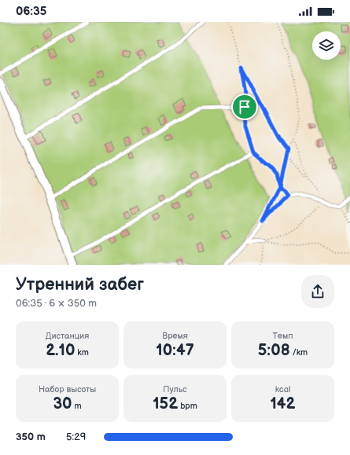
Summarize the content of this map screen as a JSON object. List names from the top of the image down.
{
  "page": {
    "status": "06:35",
    "heading": ["Утренний забег", "06:35 · 6 × 350 m"],
    "stats": [
      ["Дистанция", "2.10 km"],
      ["Время", "10:47"],
      ["Темп", "5:08 /km"],
      ["Набор высоты", "30 m"],
      ["Пульс", "152 bpm"],
      ["kcal", "142"]
    ],
    "list": [
      {
        "name": "350 m",
        "note": "5:29"
      }
    ]
  }
}
